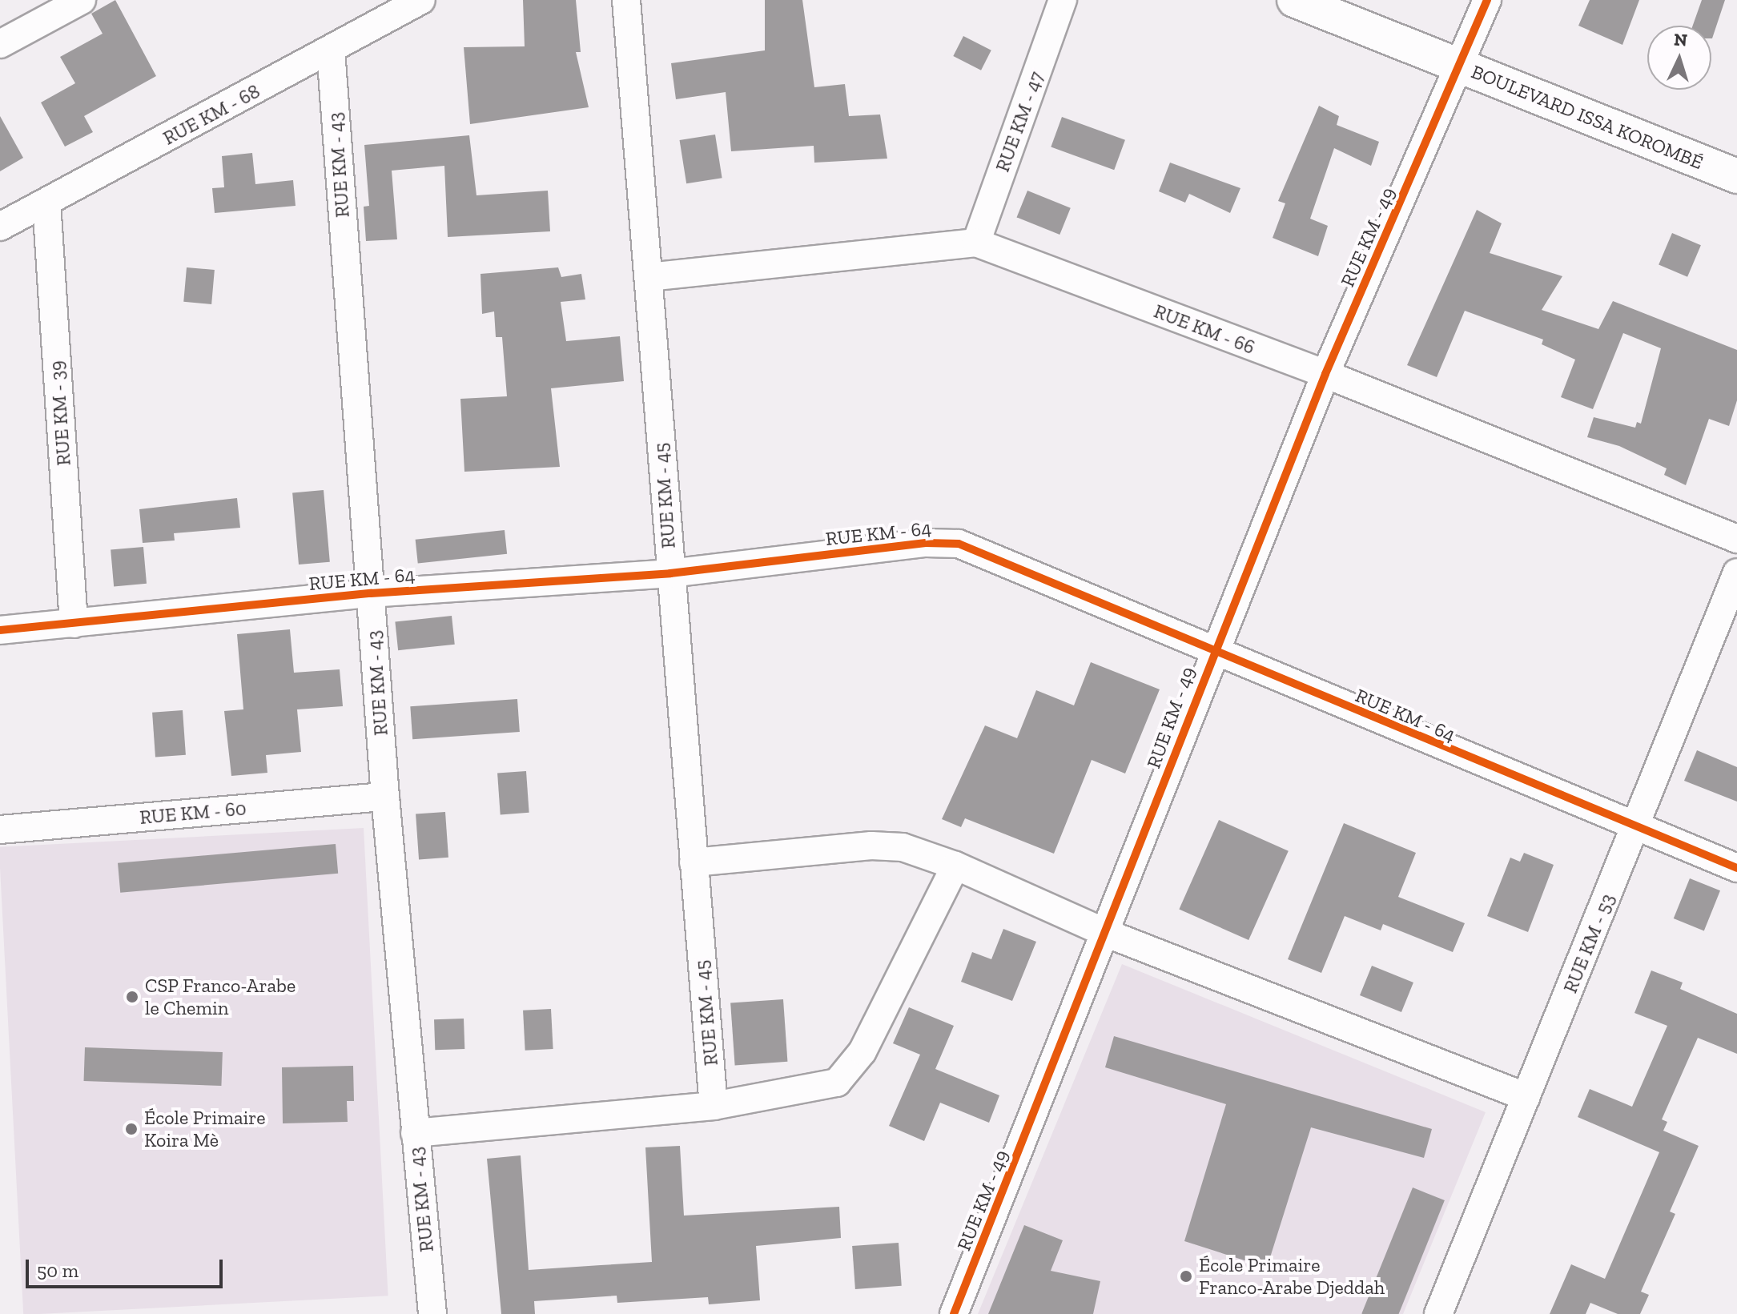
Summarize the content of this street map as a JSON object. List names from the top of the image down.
{
  "streets": {
    "street": [
      "RUE KM - 68",
      "BOULEVARD ISSA KOROMBÉ",
      "RUE KM - 47",
      "RUE KM - 43",
      "RUE KM - 49",
      "RUE KM - 66",
      "RUE KM - 39",
      "RUE KM - 45",
      "RUE KM - 64",
      "RUE KM - 60",
      "RUE KM - 53"
    ]
  },
  "crossings": [
    ["RUE KM - 68", "RUE KM - 43"],
    ["RUE KM - 68", "RUE KM - 39"],
    ["BOULEVARD ISSA KOROMBÉ", "RUE KM - 49"],
    ["RUE KM - 47", "RUE KM - 66"],
    ["RUE KM - 43", "RUE KM - 64"],
    ["RUE KM - 43", "RUE KM - 60"],
    ["RUE KM - 49", "RUE KM - 66"],
    ["RUE KM - 49", "RUE KM - 64"],
    ["RUE KM - 66", "RUE KM - 45"],
    ["RUE KM - 39", "RUE KM - 64"],
    ["RUE KM - 45", "RUE KM - 64"],
    ["RUE KM - 64", "RUE KM - 53"]
  ],
  "places": ["CSP Franco-Arabe le Chemin", "École Primaire Koira Mè", "École Primaire Franco-Arabe Djeddah"],
  "scale_bar": "50 m",
  "north": "top"
}
